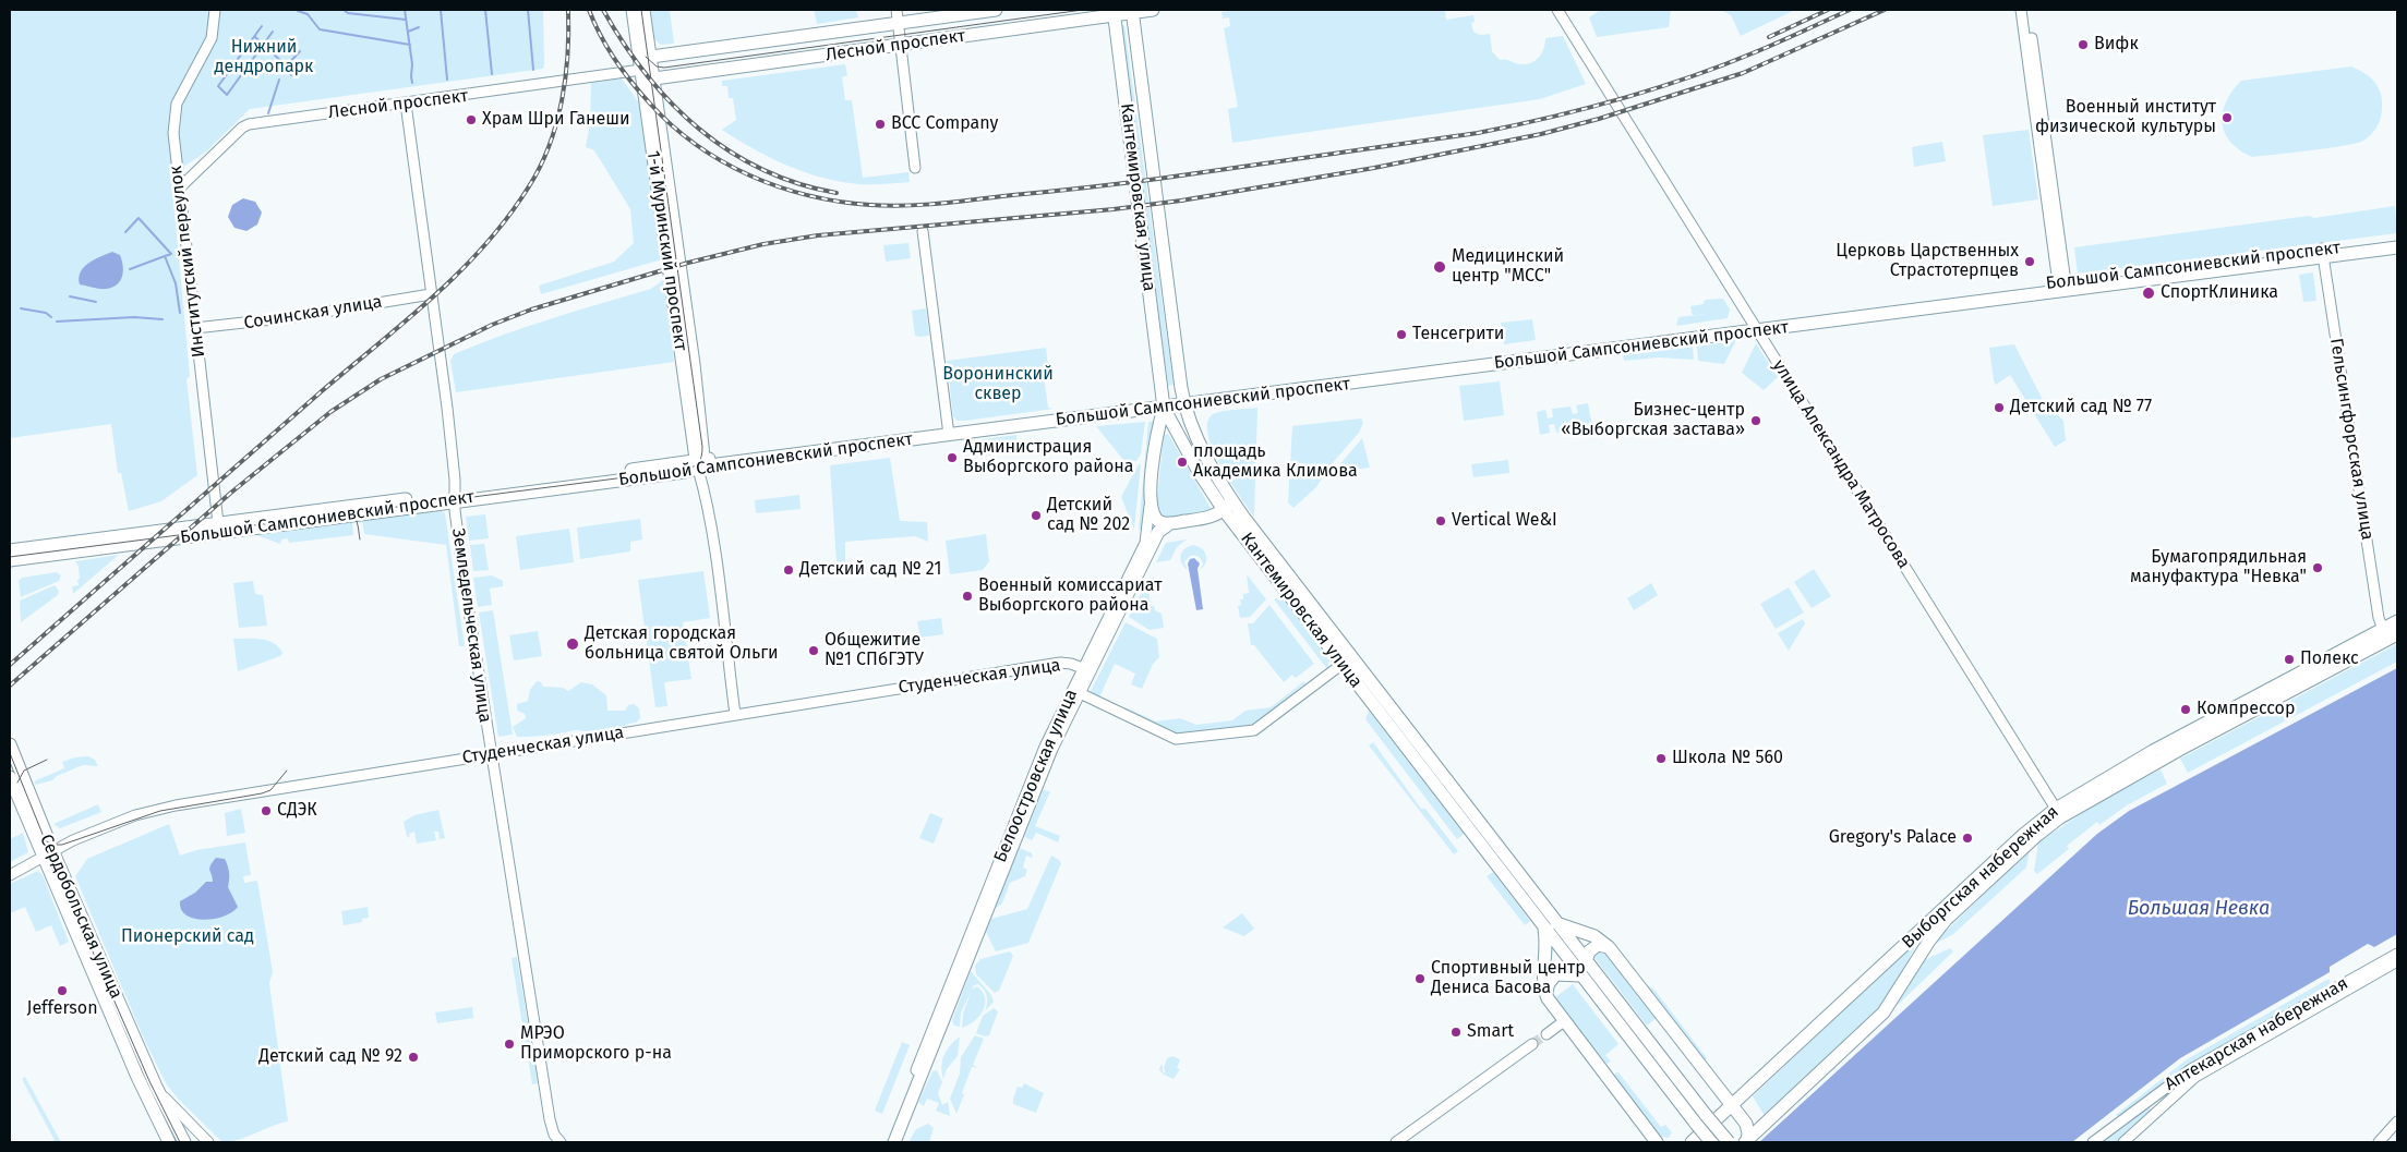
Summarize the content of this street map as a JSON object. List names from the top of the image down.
{
  "streets": {
    "main road": [
      "Лесной проспект",
      "Кантемировская улица",
      "1-й Муринский проспект",
      "Большой Сампсониевский проспект",
      "Белоостровская улица",
      "Выборгская набережная",
      "Сердобольская улица"
    ],
    "street": [
      "Институтский переулок",
      "Сочинская улица",
      "Гельсингфорсская улица",
      "улица Александра Матросова",
      "Земледельческая улица",
      "Студенческая улица",
      "Аптекарская набережная"
    ]
  },
  "crossings": [
    ["Лесной проспект", "Кантемировская улица"],
    ["Лесной проспект", "1-й Муринский проспект"],
    ["Лесной проспект", "Институтский переулок"],
    ["Лесной проспект", "Земледельческая улица"],
    ["Кантемировская улица", "Большой Сампсониевский проспект"],
    ["Кантемировская улица", "Белоостровская улица"],
    ["1-й Муринский проспект", "Большой Сампсониевский проспект"],
    ["1-й Муринский проспект", "Студенческая улица"],
    ["Институтский переулок", "Большой Сампсониевский проспект"],
    ["Институтский переулок", "Сочинская улица"],
    ["Большой Сампсониевский проспект", "Гельсингфорсская улица"],
    ["Большой Сампсониевский проспект", "улица Александра Матросова"],
    ["Большой Сампсониевский проспект", "Земледельческая улица"],
    ["Большой Сампсониевский проспект", "Белоостровская улица"],
    ["Сочинская улица", "Земледельческая улица"],
    ["Гельсингфорсская улица", "Выборгская набережная"],
    ["улица Александра Матросова", "Выборгская набережная"],
    ["Земледельческая улица", "Студенческая улица"],
    ["Студенческая улица", "Белоостровская улица"],
    ["Студенческая улица", "Сердобольская улица"]
  ],
  "water": ["Большая Невка"],
  "parks": ["Нижний дендропарк", "Воронинский сквер", "Пионерский сад"],
  "places": [
    "Вифк",
    "Военный институт физической культуры",
    "Храм Шри Ганеши",
    "BCC Company",
    "Церковь Царственных Страстотерпцев",
    "Медицинский центр \"МСС\"",
    "СпортКлиника",
    "Тенсегрити",
    "Детский сад № 77",
    "Бизнес-центр «Выборгская застава»",
    "Администрация Выборгского района",
    "площадь Академика Климова",
    "Детский сад № 202",
    "Vertical We&I",
    "Бумагопрядильная мануфактура \"Невка\"",
    "Детский сад № 21",
    "Военный комиссариат Выборгского района",
    "Детская городская больница святой Ольги",
    "Общежитие №1 СПбГЭТУ",
    "Полекс",
    "Компрессор",
    "Школа № 560",
    "СДЭК",
    "Gregory's Palace",
    "Спортивный центр Дениса Басова",
    "Jefferson",
    "Smart",
    "МРЭО Приморского р-на",
    "Детский сад № 92"
  ]
}
